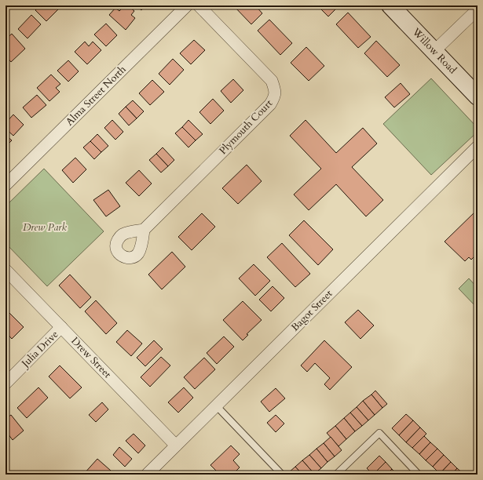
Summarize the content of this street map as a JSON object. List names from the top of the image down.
{
  "streets": {
    "main road": ["Willow Road"],
    "street": [
      "Alma Street North",
      "Plymouth Court",
      "Bagot Street",
      "Julia Drive",
      "Drew Street"
    ]
  },
  "crossings": [
    ["Bagot Street", "Drew Street"],
    ["Julia Drive", "Drew Street"]
  ],
  "parks": ["Drew Park"]
}
